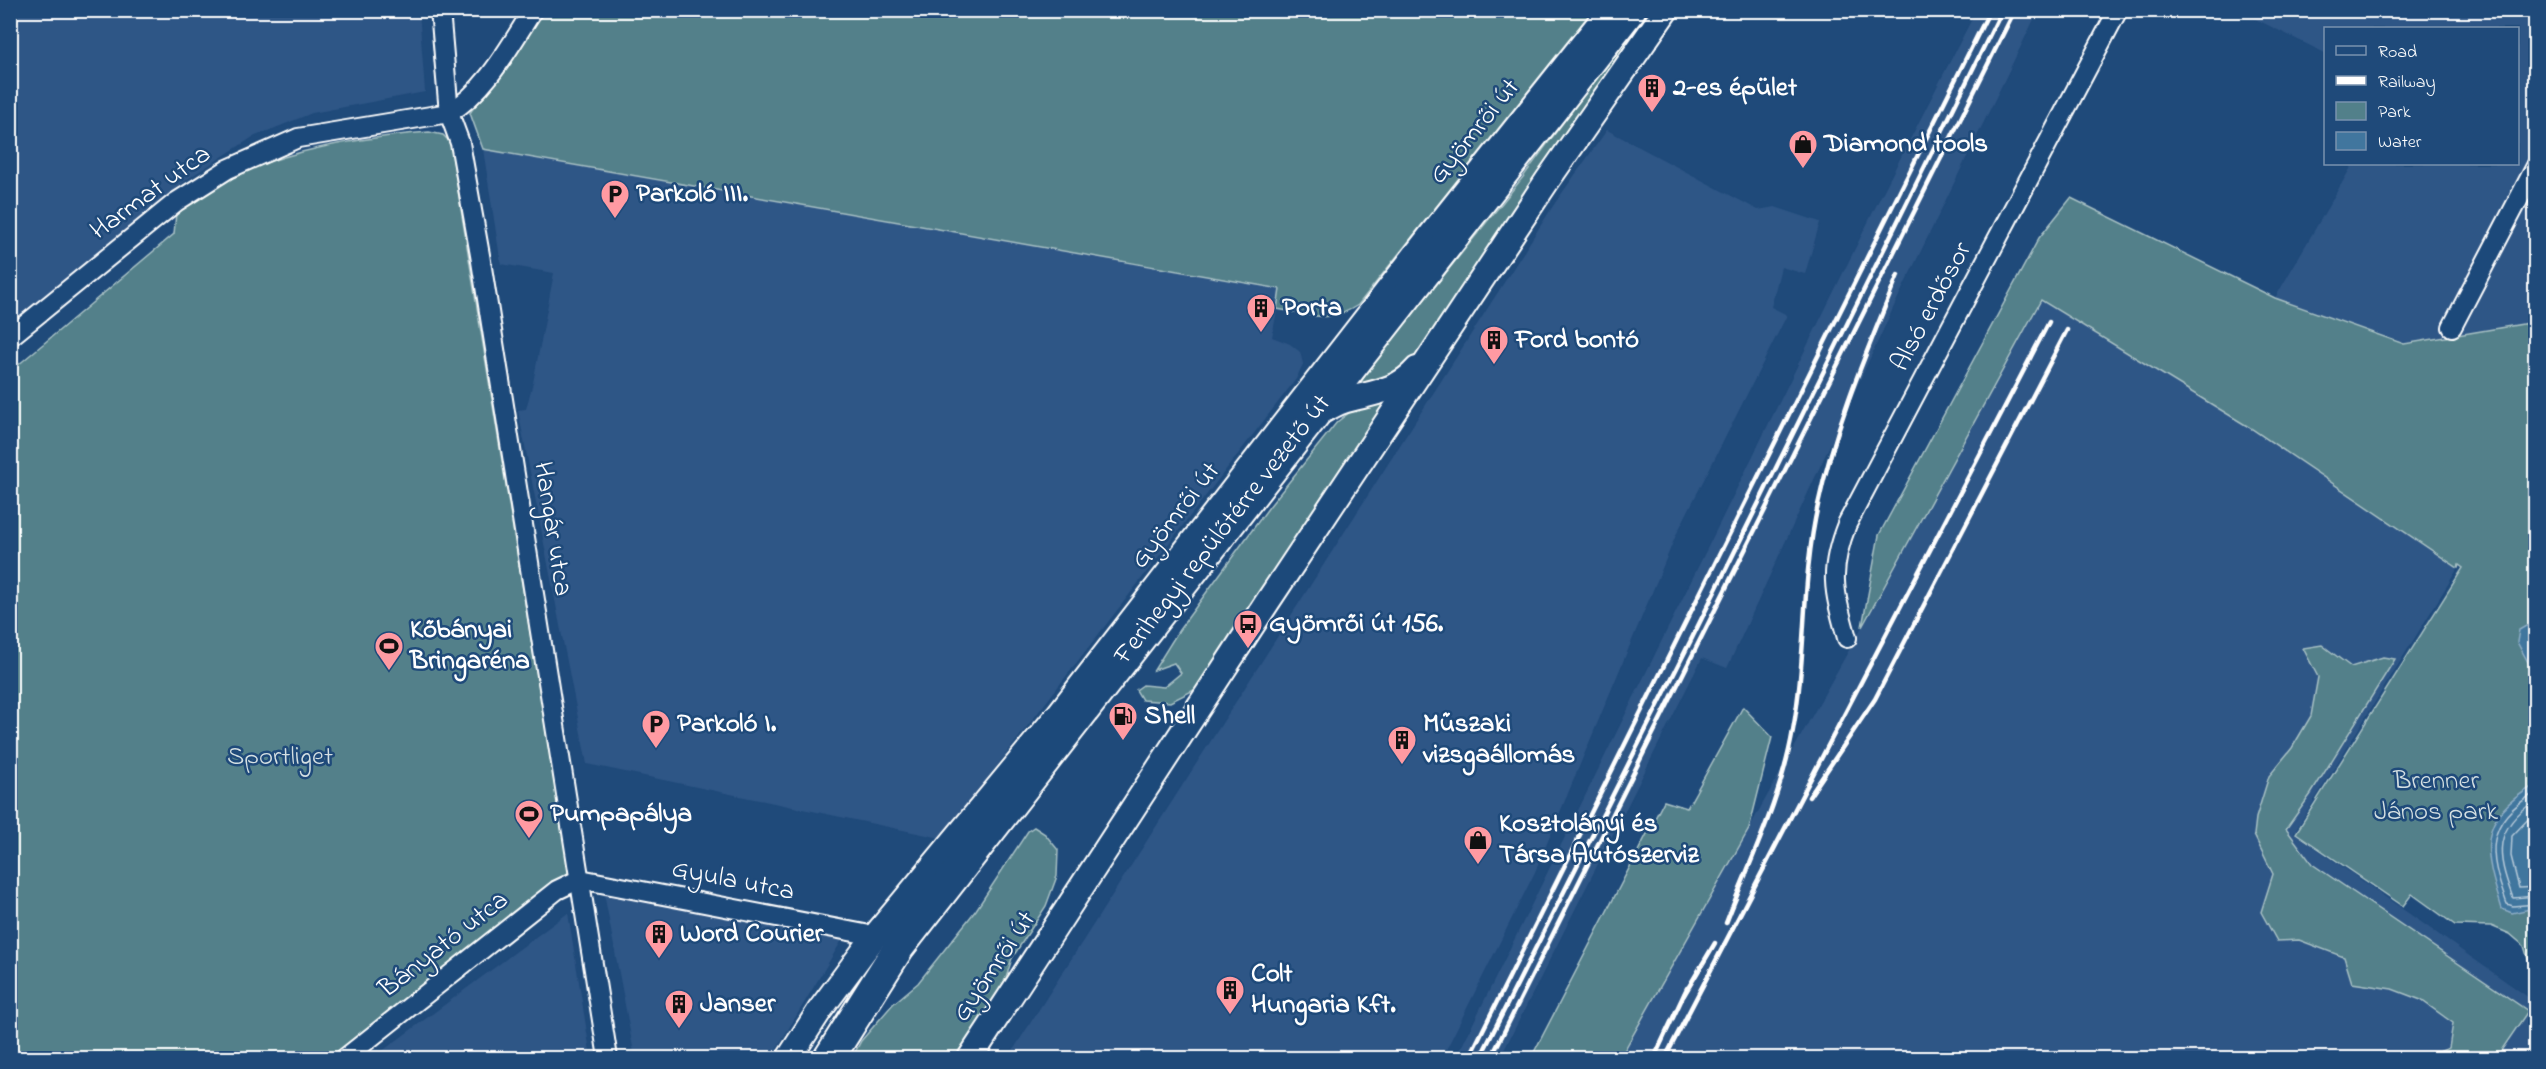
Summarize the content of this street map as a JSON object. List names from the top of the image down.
{
  "streets": {
    "main road": ["Ferihegyi repülőtérre vezető út"],
    "street": [
      "Gyömrői út",
      "Harmat utca",
      "Alsó erdősor",
      "Hangár utca",
      "Gyula utca",
      "Bányató utca"
    ]
  },
  "crossings": [
    ["Gyömrői út", "Ferihegyi repülőtérre vezető út"],
    ["Gyömrői út", "Gyula utca"],
    ["Harmat utca", "Hangár utca"],
    ["Hangár utca", "Gyula utca"],
    ["Hangár utca", "Bányató utca"],
    ["Gyula utca", "Bányató utca"]
  ],
  "parks": ["Sportliget", "Brenner János park"],
  "places": {
    "building": [
      "2-es épület",
      "Porta",
      "Ford bontó",
      "Műszaki vizsgaállomás",
      "Word Courier",
      "Colt Hungaria Kft.",
      "Janser"
    ],
    "shop": ["Diamond tools", "Kosztolányi és Társa Autószerviz"],
    "parking": ["Parkoló III.", "Parkoló I."],
    "bus stop": ["Gyömrői út 156."],
    "sports": ["Kőbányai Bringaréna", "Pumpapálya"],
    "fuel station": ["Shell"]
  },
  "legend": [
    "Road",
    "Railway",
    "Park",
    "Water"
  ]
}
